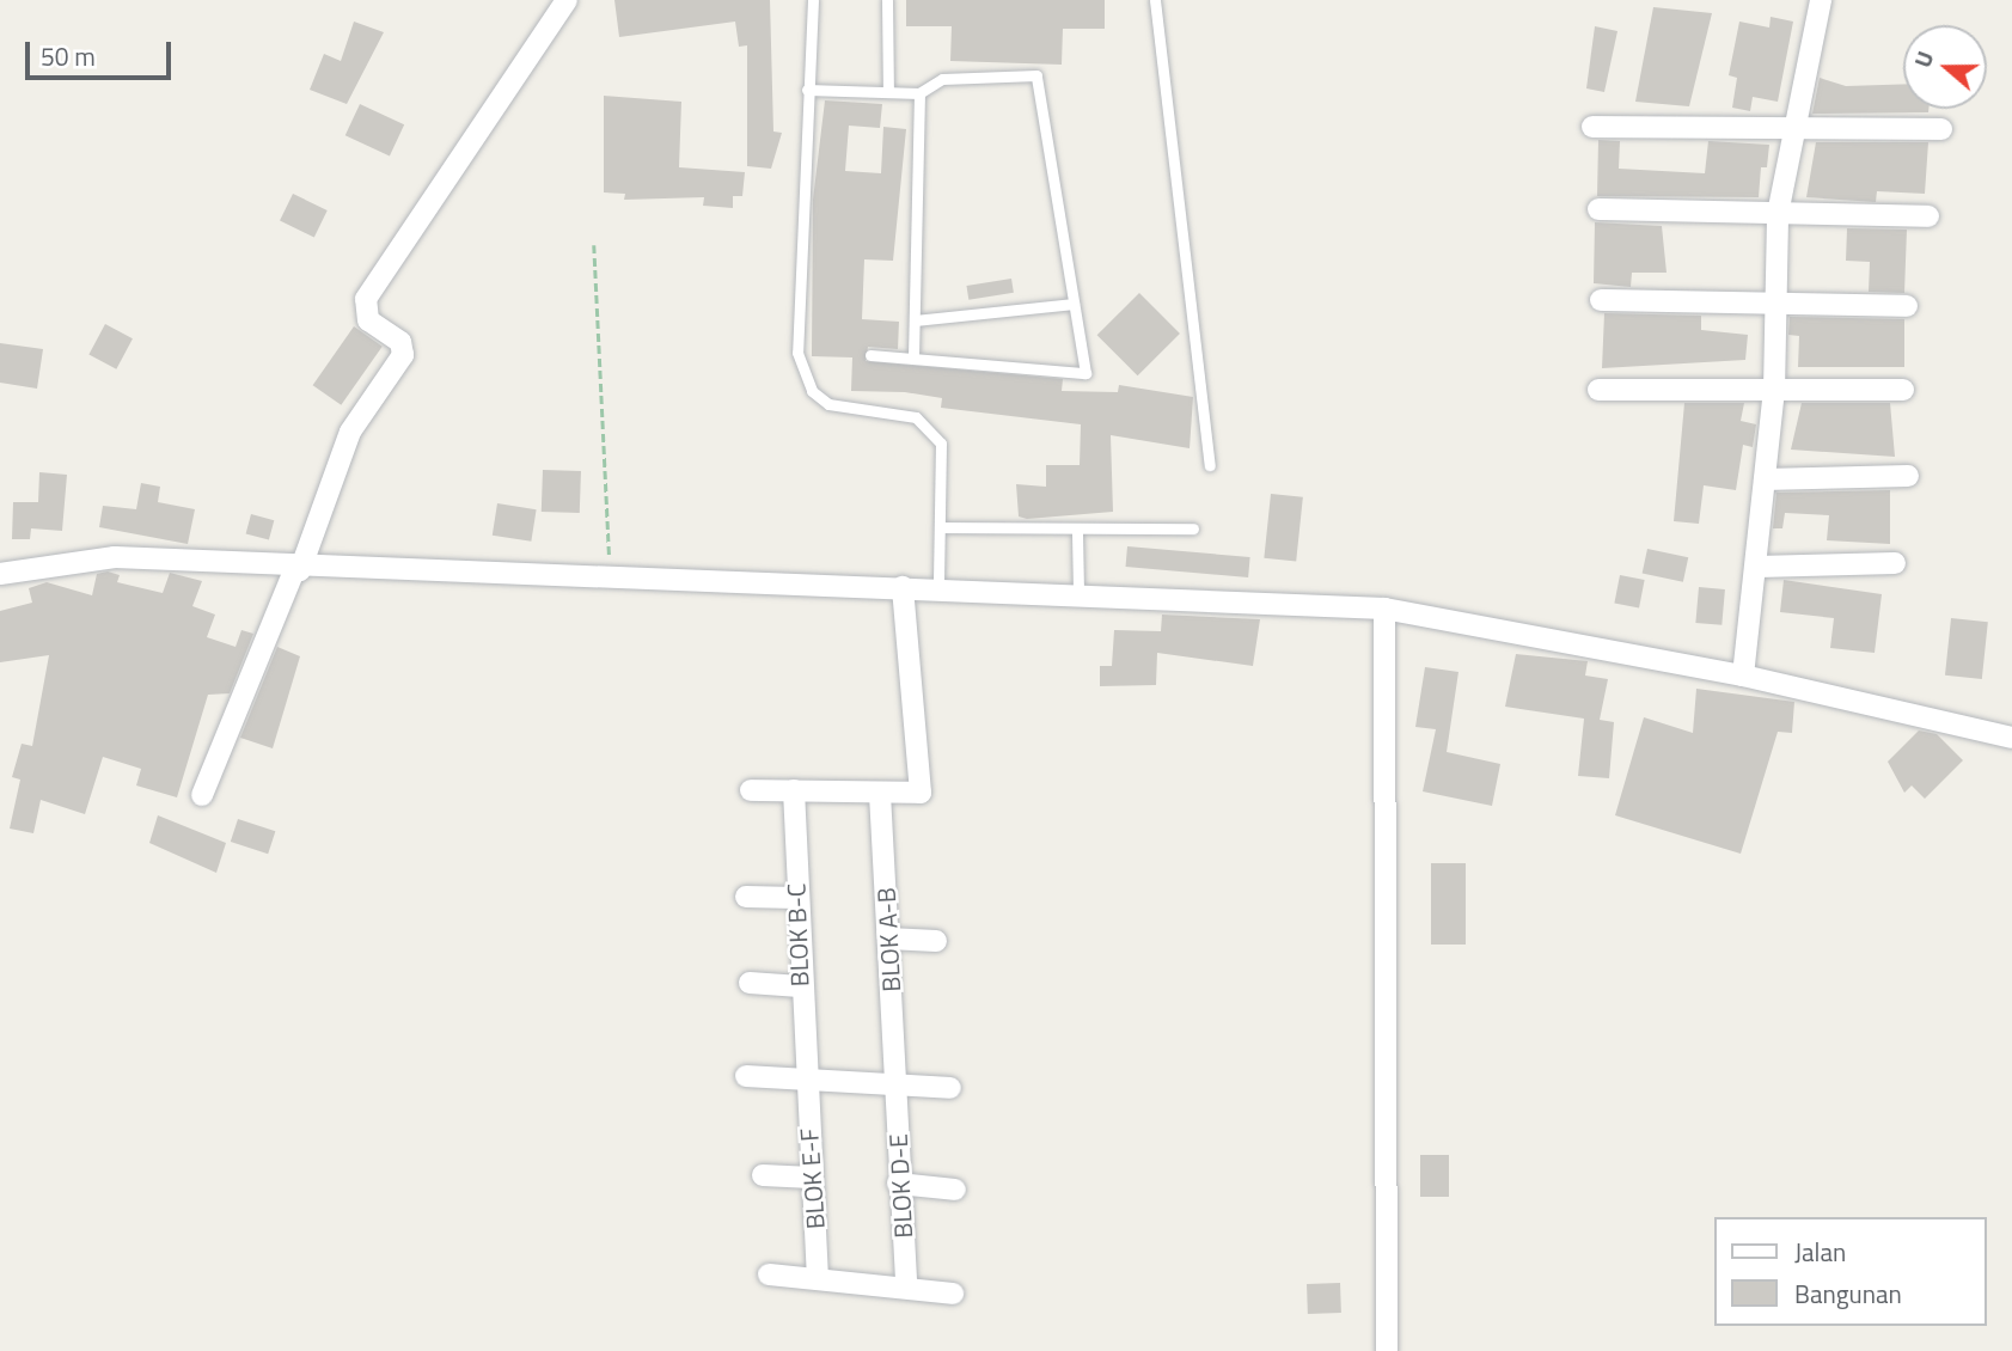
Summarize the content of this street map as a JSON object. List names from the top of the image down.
{
  "streets": {
    "street": [
      "BLOK B-C",
      "BLOK A-B",
      "BLOK E-F",
      "BLOK D-E"
    ]
  },
  "crossings": [
    ["BLOK B-C", "BLOK E-F"],
    ["BLOK A-B", "BLOK D-E"]
  ],
  "legend": ["Jalan", "Bangunan"],
  "scale_bar": "50 m",
  "north": "left"
}
